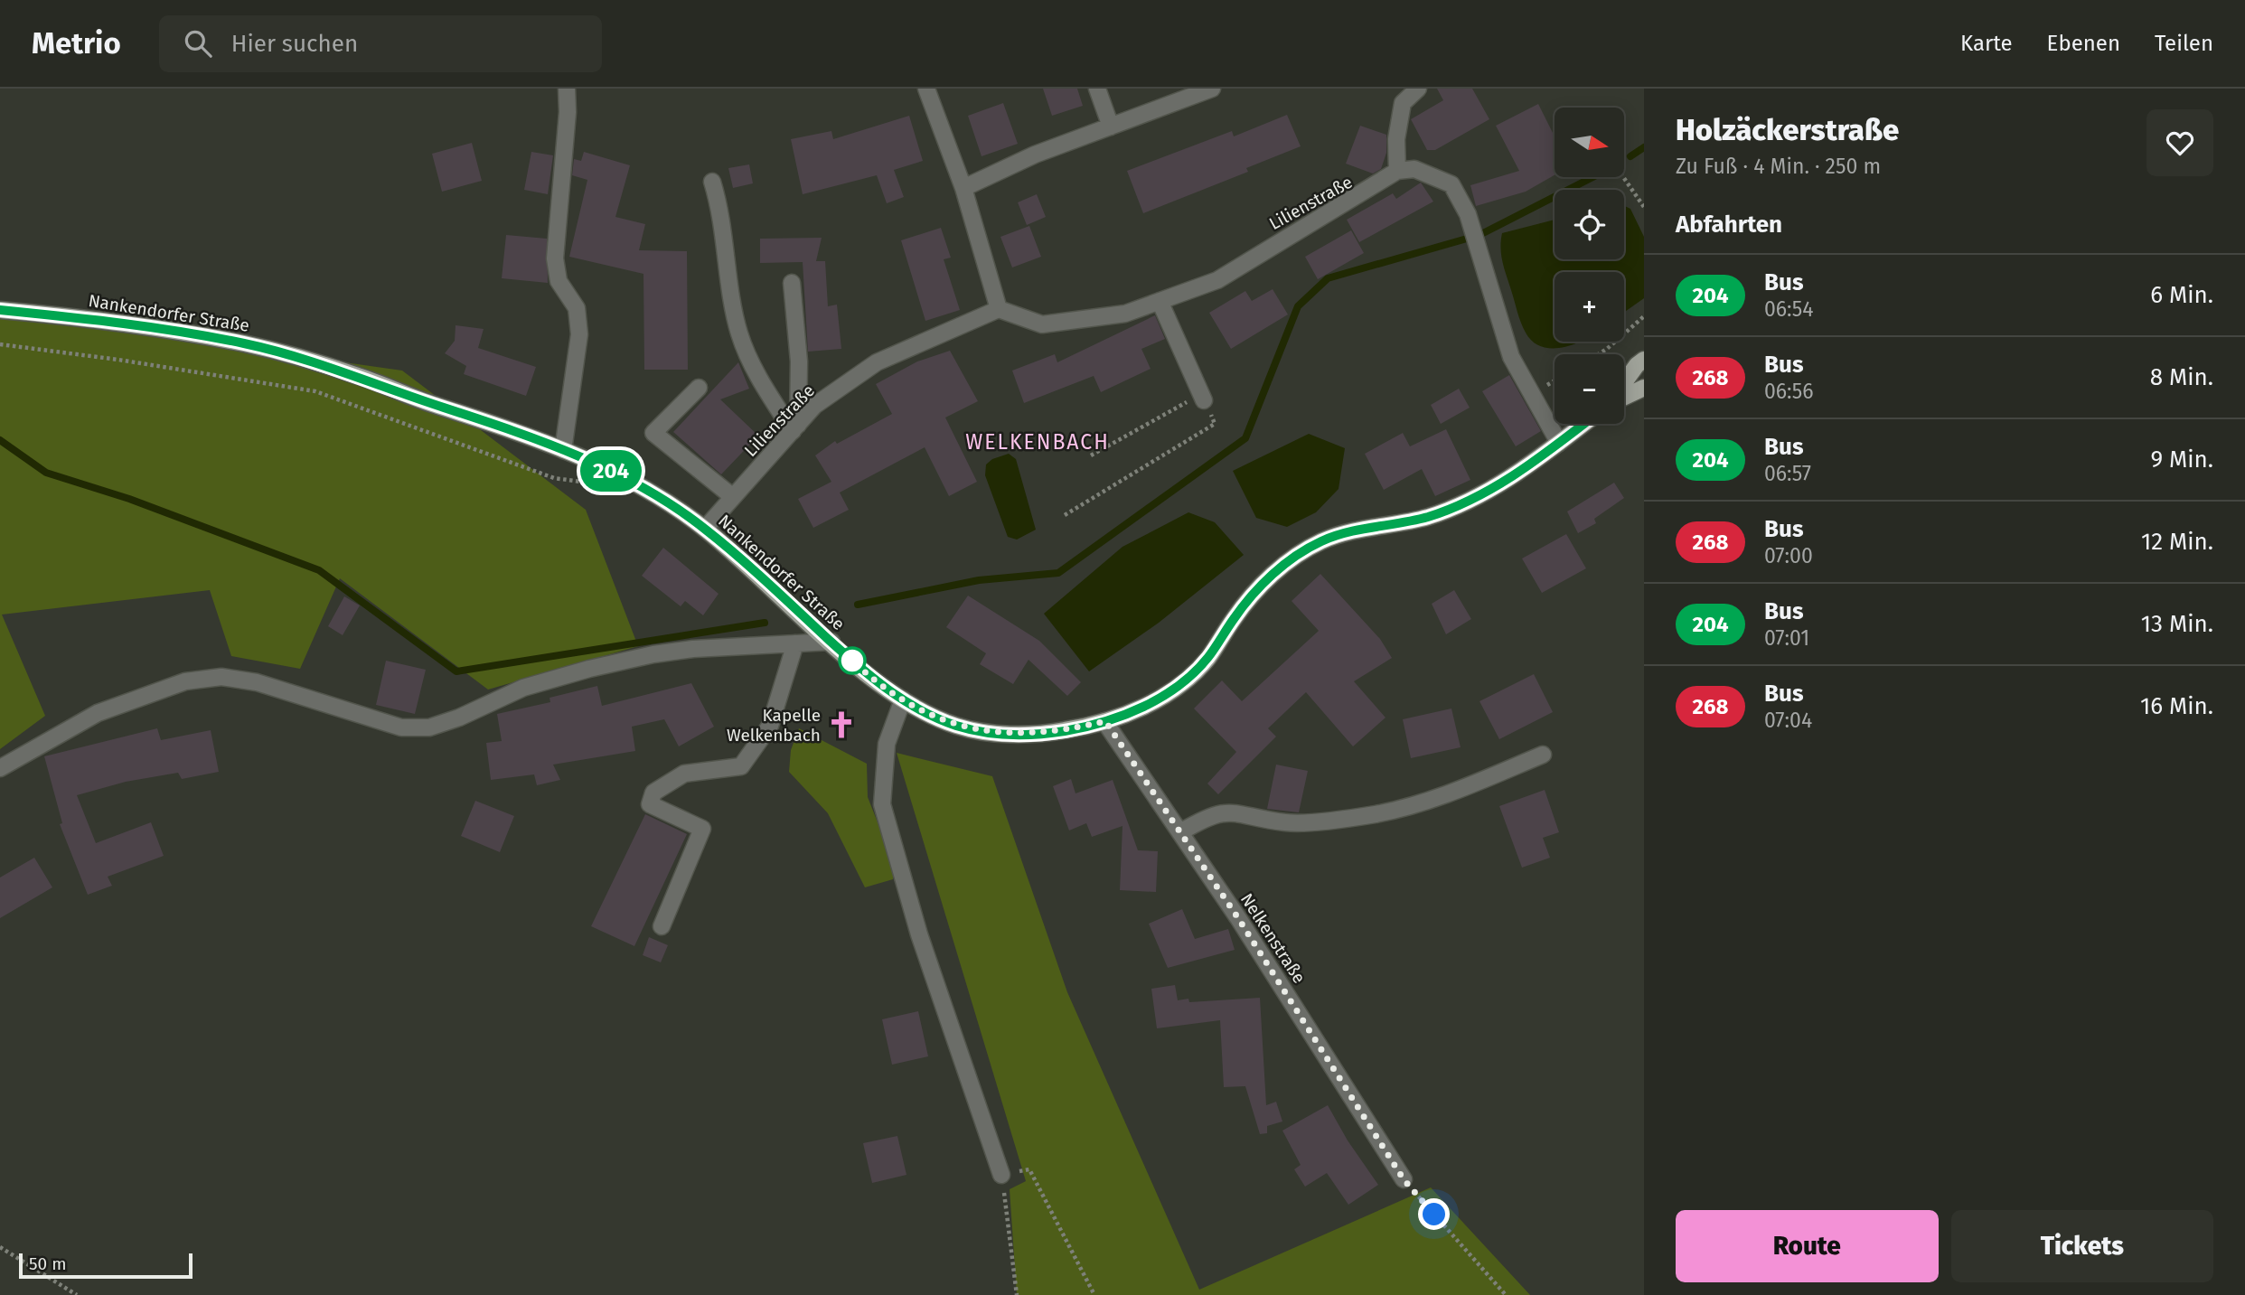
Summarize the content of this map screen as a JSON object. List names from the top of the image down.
{
  "streets": {
    "main road": ["Nankendorfer Straße"],
    "street": ["Lilienstraße", "Nelkenstraße"]
  },
  "crossings": [
    ["Lilienstraße", "Nankendorfer Straße"],
    ["Nankendorfer Straße", "Nelkenstraße"]
  ],
  "districts": ["WELKENBACH"],
  "places": {
    "church": ["Kapelle Welkenbach"]
  },
  "lines": ["bus line 204"],
  "scale_bar": "50 m",
  "north": "right",
  "page": {
    "header": "Metrio",
    "search": "Hier suchen",
    "nav": ["Karte", "Ebenen", "Teilen"],
    "on_map": "204",
    "heading": [
      ["Holzäckerstraße", "Zu Fuß · 4 Min. · 250 m"],
      "Abfahrten"
    ],
    "map_buttons": ["+", "−"],
    "list": [
      {
        "mark": "204",
        "name": "Bus",
        "note": "06:54",
        "value": "6 Min."
      },
      {
        "mark": "268",
        "name": "Bus",
        "note": "06:56",
        "value": "8 Min."
      },
      {
        "mark": "204",
        "name": "Bus",
        "note": "06:57",
        "value": "9 Min."
      },
      {
        "mark": "268",
        "name": "Bus",
        "note": "07:00",
        "value": "12 Min."
      },
      {
        "mark": "204",
        "name": "Bus",
        "note": "07:01",
        "value": "13 Min."
      },
      {
        "mark": "268",
        "name": "Bus",
        "note": "07:04",
        "value": "16 Min."
      }
    ],
    "buttons": ["Route", "Tickets"],
    "scale": "50 m"
  }
}
